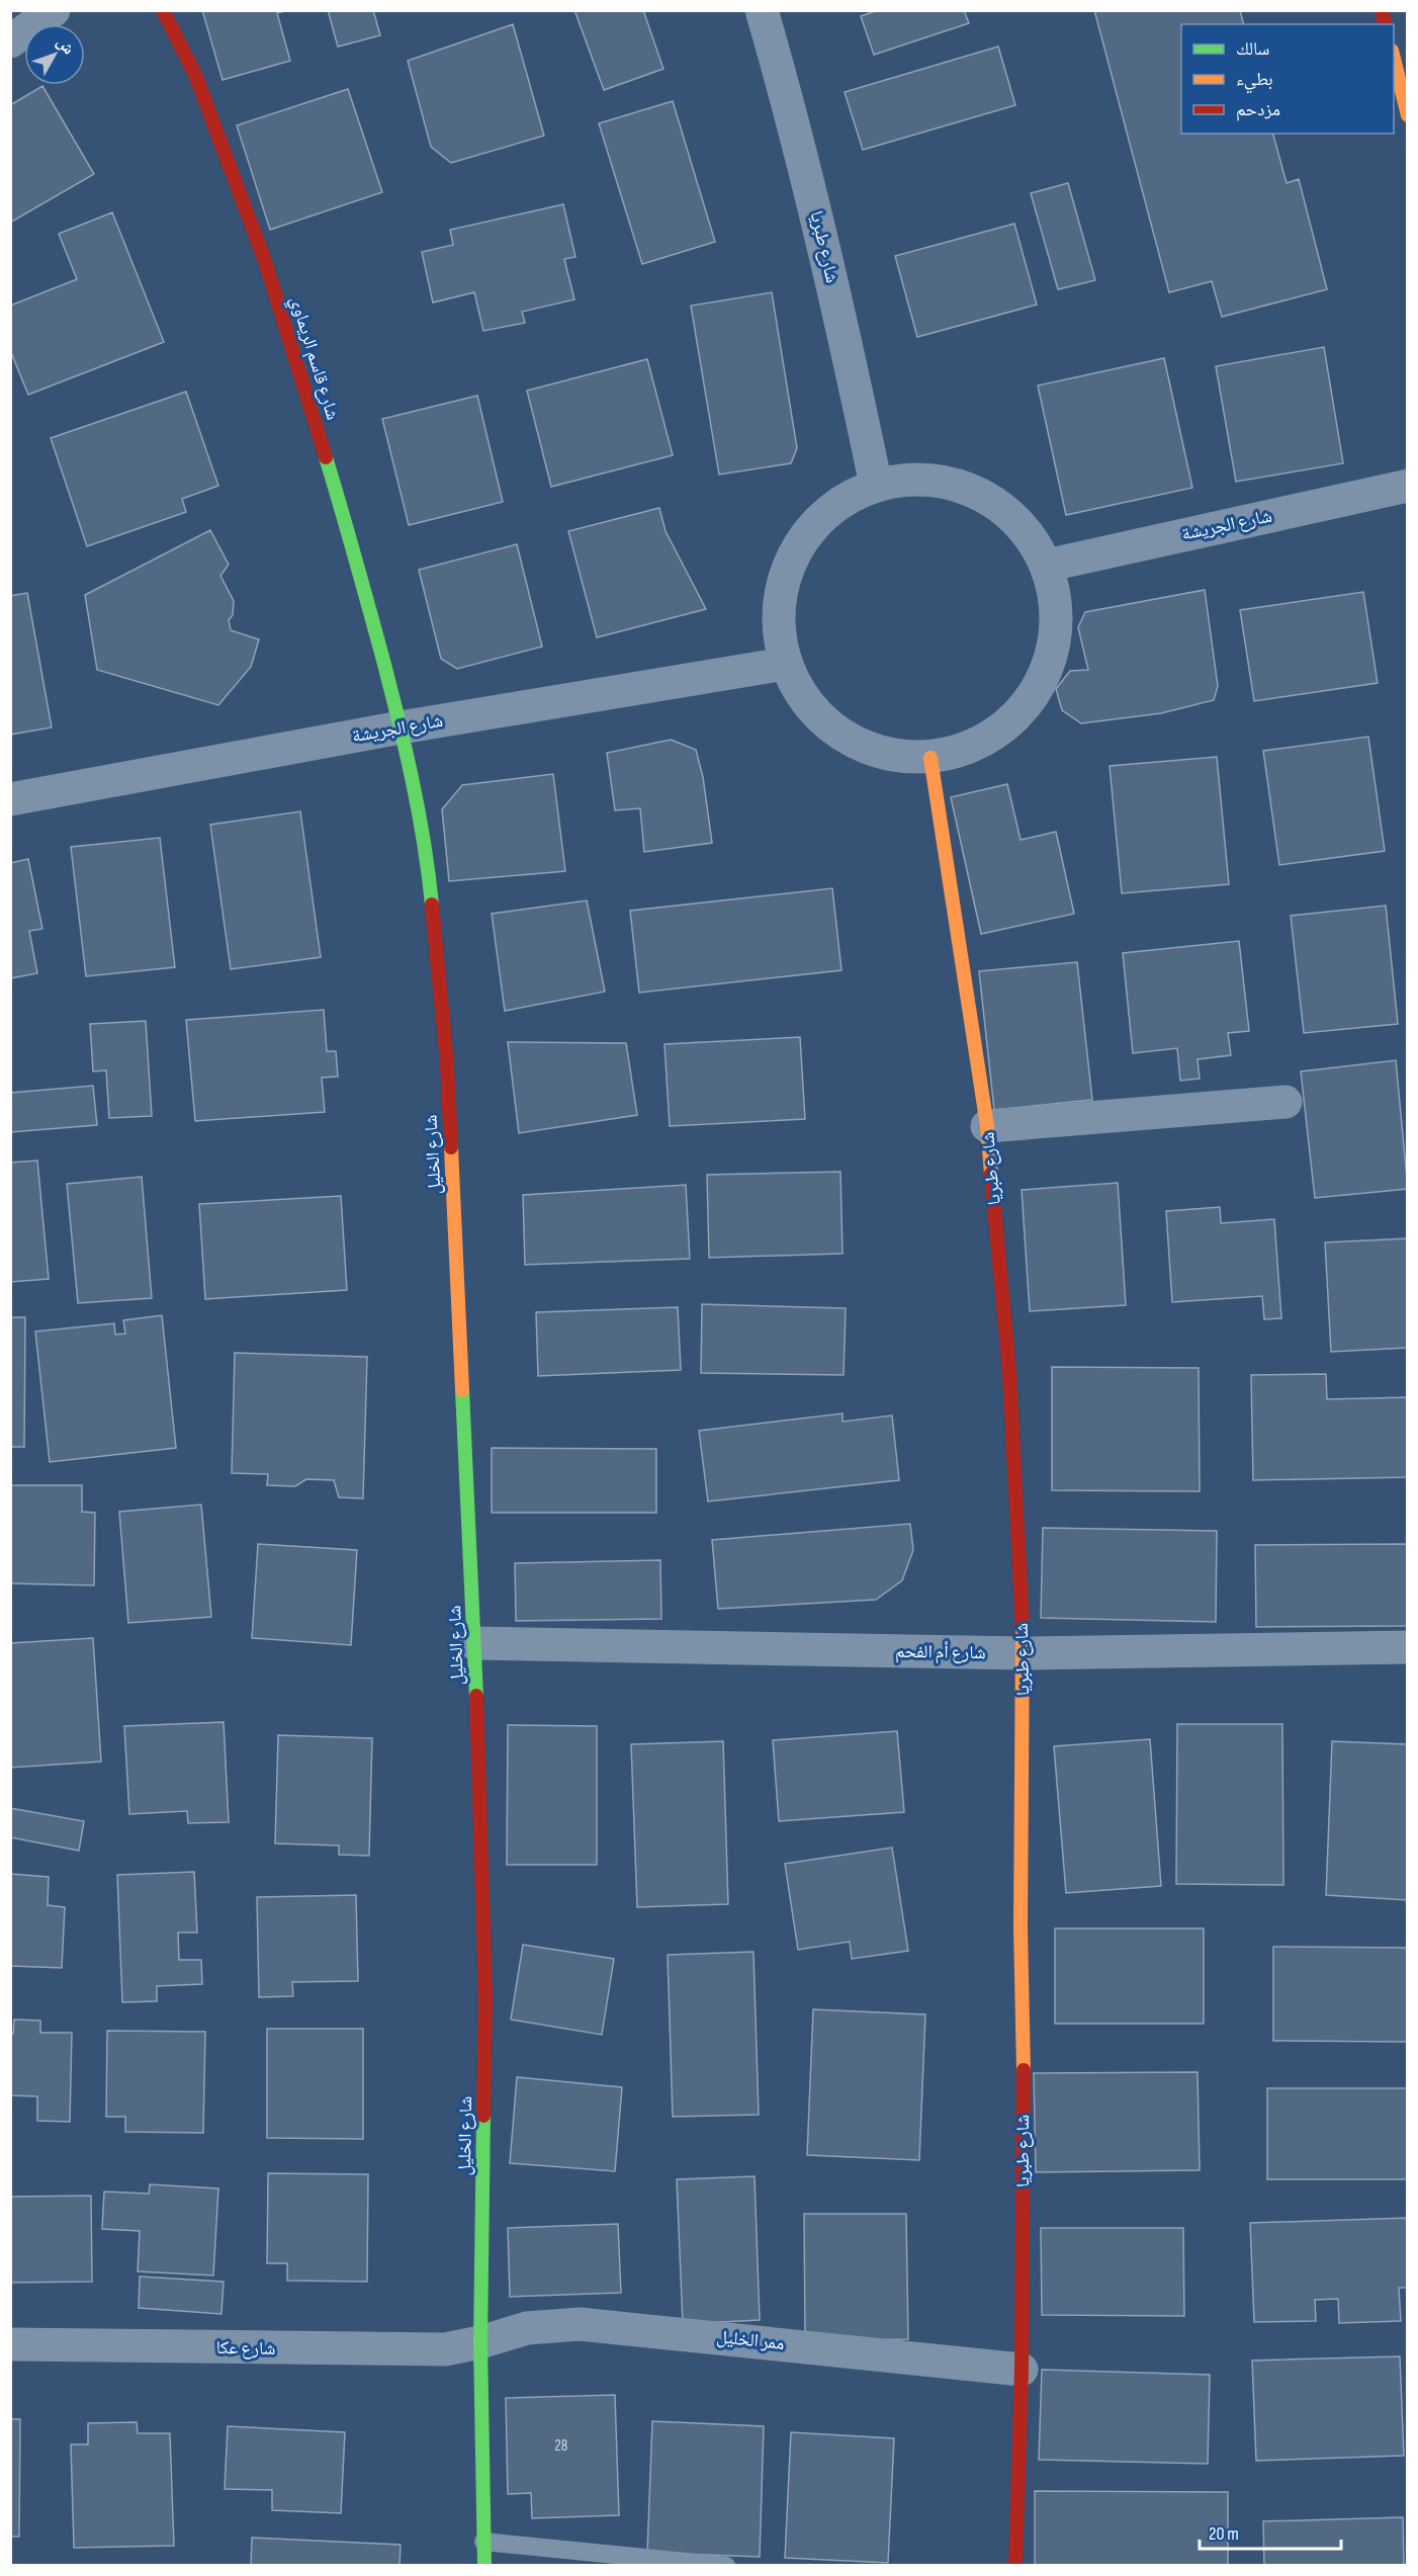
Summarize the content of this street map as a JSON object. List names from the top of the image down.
{
  "streets": {
    "street": [
      "شارع طبريا",
      "شارع قاسم الريماوي",
      "شارع الجريشة",
      "شارع الخليل",
      "شارع أم الفحم",
      "ممر الخليل",
      "شارع عكا"
    ]
  },
  "crossings": [
    ["شارع طبريا", "شارع أم الفحم"],
    ["شارع طبريا", "ممر الخليل"],
    ["شارع قاسم الريماوي", "شارع الجريشة"],
    ["شارع قاسم الريماوي", "شارع الخليل"],
    ["شارع الجريشة", "شارع الخليل"],
    ["شارع الخليل", "شارع أم الفحم"],
    ["شارع الخليل", "ممر الخليل"],
    ["شارع الخليل", "شارع عكا"],
    ["ممر الخليل", "شارع عكا"]
  ],
  "house_numbers": ["28"],
  "legend": ["سالك", "بطيء", "مزدحم"],
  "scale_bar": "20 m",
  "north": "top right"
}
